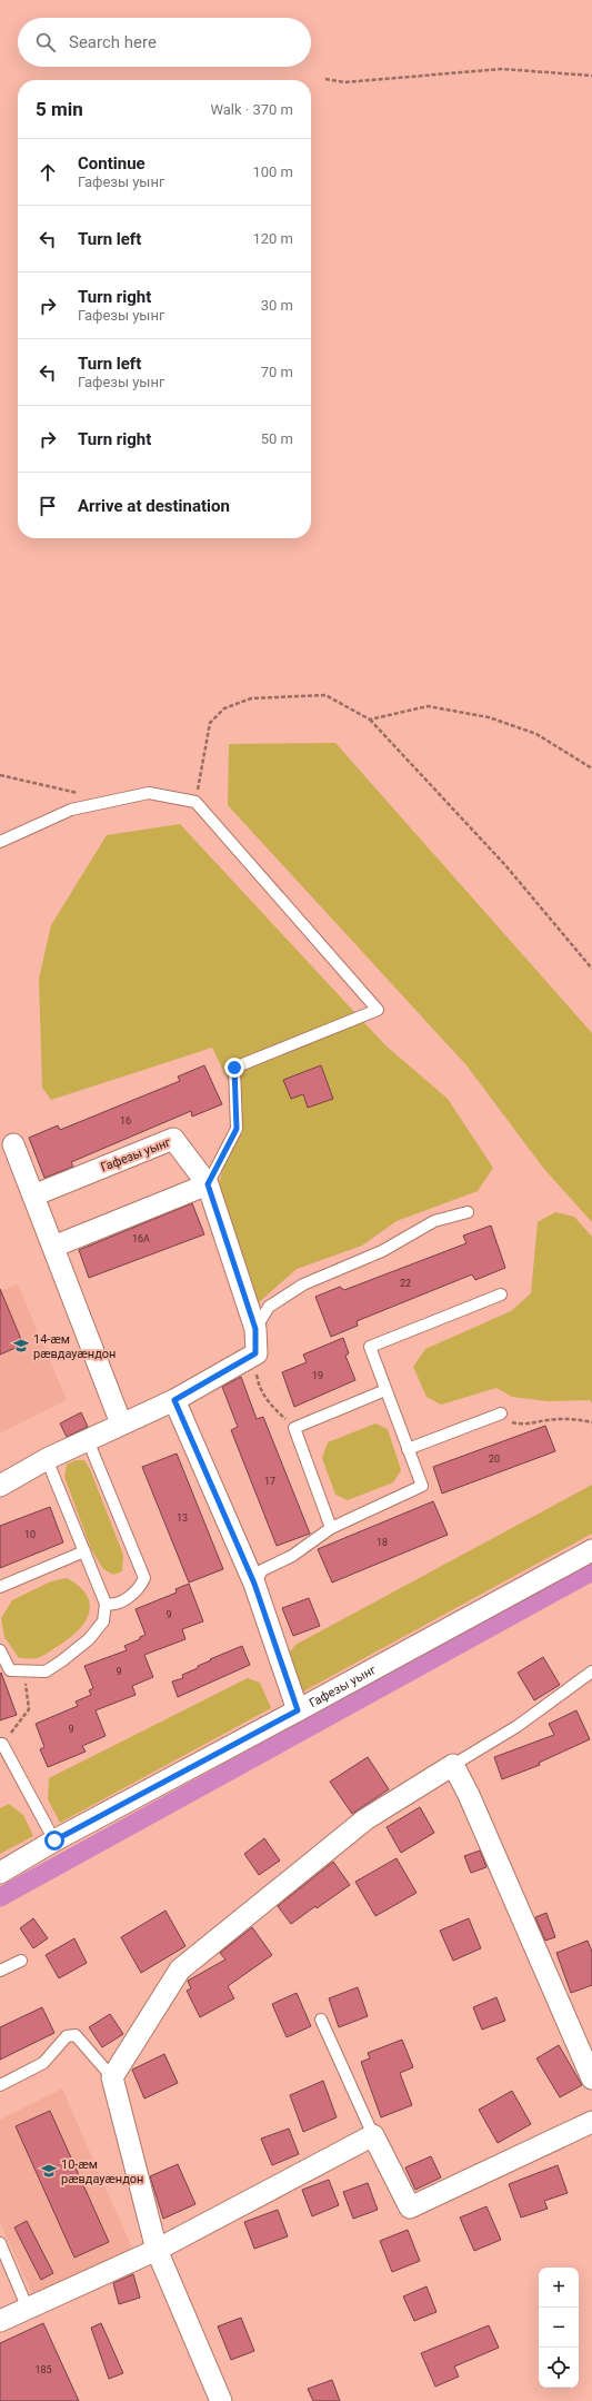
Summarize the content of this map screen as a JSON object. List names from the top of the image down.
{
  "streets": {
    "street": ["Гафезы уынг"]
  },
  "places": {
    "school or university": ["14-æм рӕвдауӕндон", "10-æм рӕвдауӕндон"]
  },
  "house_numbers": [
    "16",
    "16A",
    "22",
    "19",
    "20",
    "17",
    "13",
    "10",
    "18",
    "9",
    "9",
    "9",
    "185"
  ],
  "page": {
    "search": "Search here",
    "heading": ["5 min", "Walk · 370 m"],
    "list": [
      ["Continue", "Гафезы уынг", "100 m"],
      ["Turn left", "120 m"],
      ["Turn right", "Гафезы уынг", "30 m"],
      ["Turn left", "Гафезы уынг", "70 m"],
      ["Turn right", "50 m"],
      "Arrive at destination"
    ],
    "map_buttons": ["+", "−"]
  }
}
